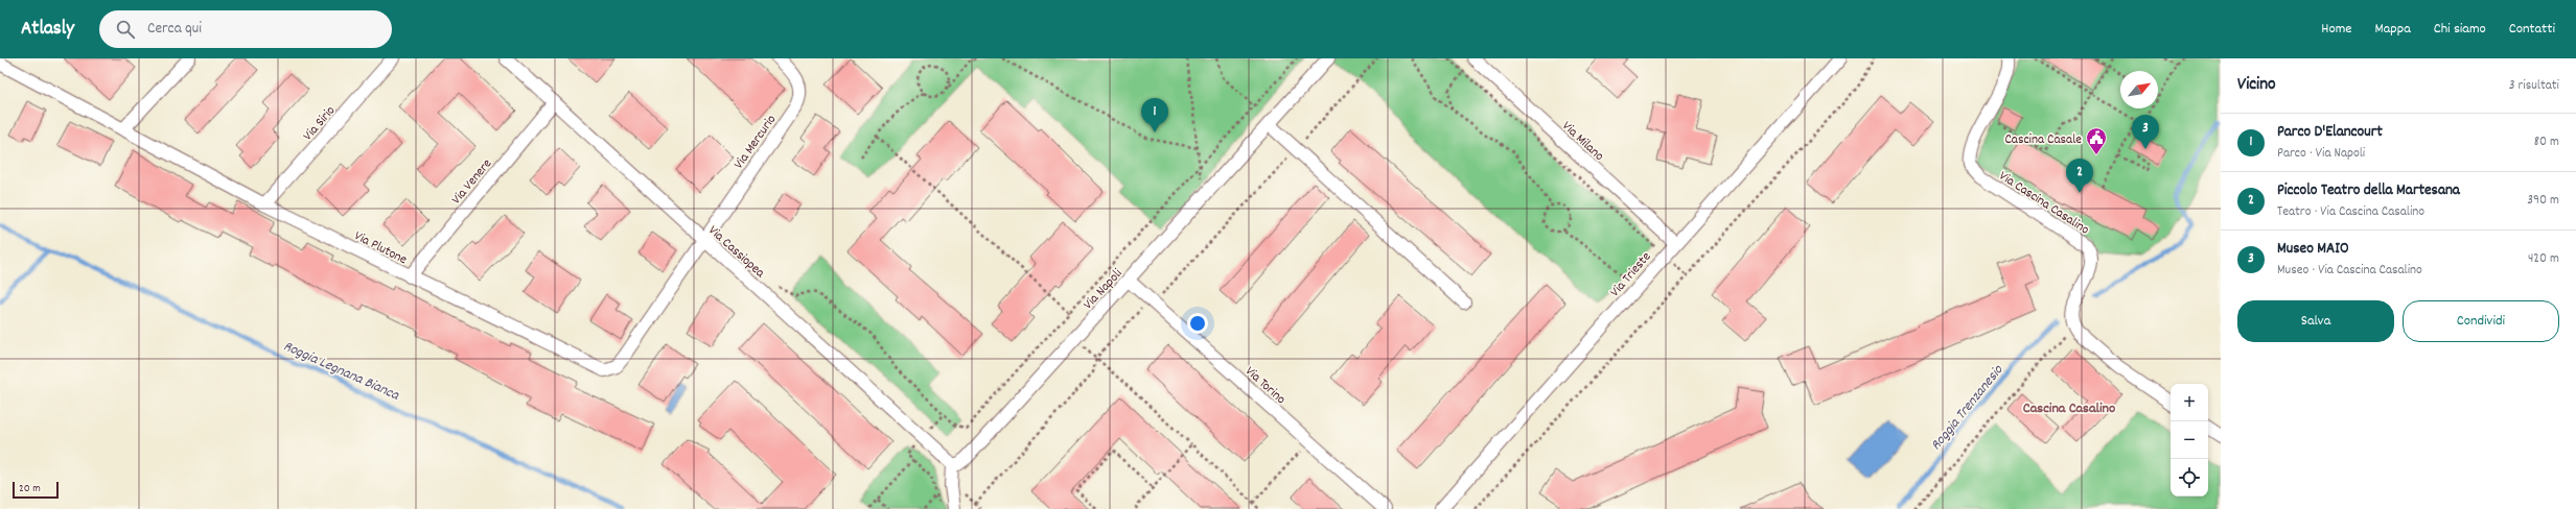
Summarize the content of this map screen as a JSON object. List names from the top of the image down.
{
  "streets": {
    "street": [
      "Via Sirio",
      "Via Milano",
      "Via Mercurio",
      "Via Venere",
      "Via Cascina Casalino",
      "Via Plutone",
      "Via Cassiopea",
      "Via Trieste",
      "Via Napoli",
      "Via Torino"
    ]
  },
  "crossings": [
    ["Via Sirio", "Via Plutone"],
    ["Via Milano", "Via Trieste"],
    ["Via Mercurio", "Via Plutone"],
    ["Via Mercurio", "Via Cassiopea"],
    ["Via Venere", "Via Plutone"],
    ["Via Venere", "Via Cassiopea"],
    ["Via Plutone", "Via Cassiopea"],
    ["Via Cassiopea", "Via Napoli"],
    ["Via Napoli", "Via Torino"]
  ],
  "districts": ["Cascina Casalino"],
  "water": ["Roggia Legnana Bianca", "Roggia Trenzanesio"],
  "places": {
    "public building": ["Cascina Casale"]
  },
  "scale_bar": "20 m",
  "north": "top right",
  "page": {
    "header": "Atlasly",
    "search": "Cerca qui",
    "nav": [
      "Home",
      "Mappa",
      "Chi siamo",
      "Contatti"
    ],
    "heading": ["Vicino", "3 risultati"],
    "pins": ["1", "3", "2"],
    "list": [
      {
        "mark": "1",
        "name": "Parco D'Elancourt",
        "note": "Parco · Via Napoli",
        "value": "80 m"
      },
      {
        "mark": "2",
        "name": "Piccolo Teatro della Martesana",
        "note": "Teatro · Via Cascina Casalino",
        "value": "390 m"
      },
      {
        "mark": "3",
        "name": "Museo MAIO",
        "note": "Museo · Via Cascina Casalino",
        "value": "420 m"
      }
    ],
    "buttons": ["Salva", "Condividi"],
    "map_buttons": ["+", "−"],
    "scale": "20 m"
  }
}
